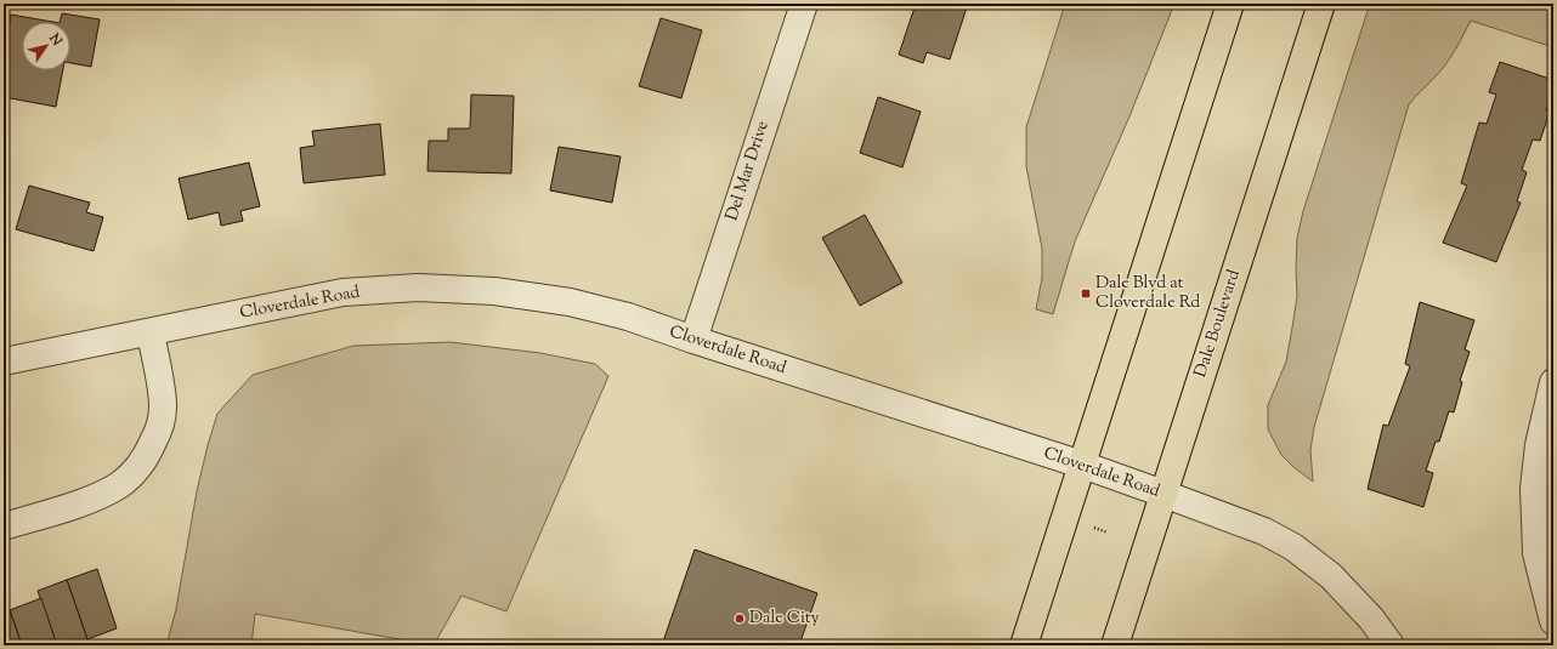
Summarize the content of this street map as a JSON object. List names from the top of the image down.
{
  "streets": {
    "main road": ["Dale Boulevard"],
    "street": ["Del Mar Drive", "Cloverdale Road"]
  },
  "crossings": [
    ["Del Mar Drive", "Cloverdale Road"],
    ["Cloverdale Road", "Dale Boulevard"]
  ],
  "places": {
    "transit": ["Dale Blvd at Cloverdale Rd"],
    "other": ["Dale City"]
  },
  "north": "top right"
}
